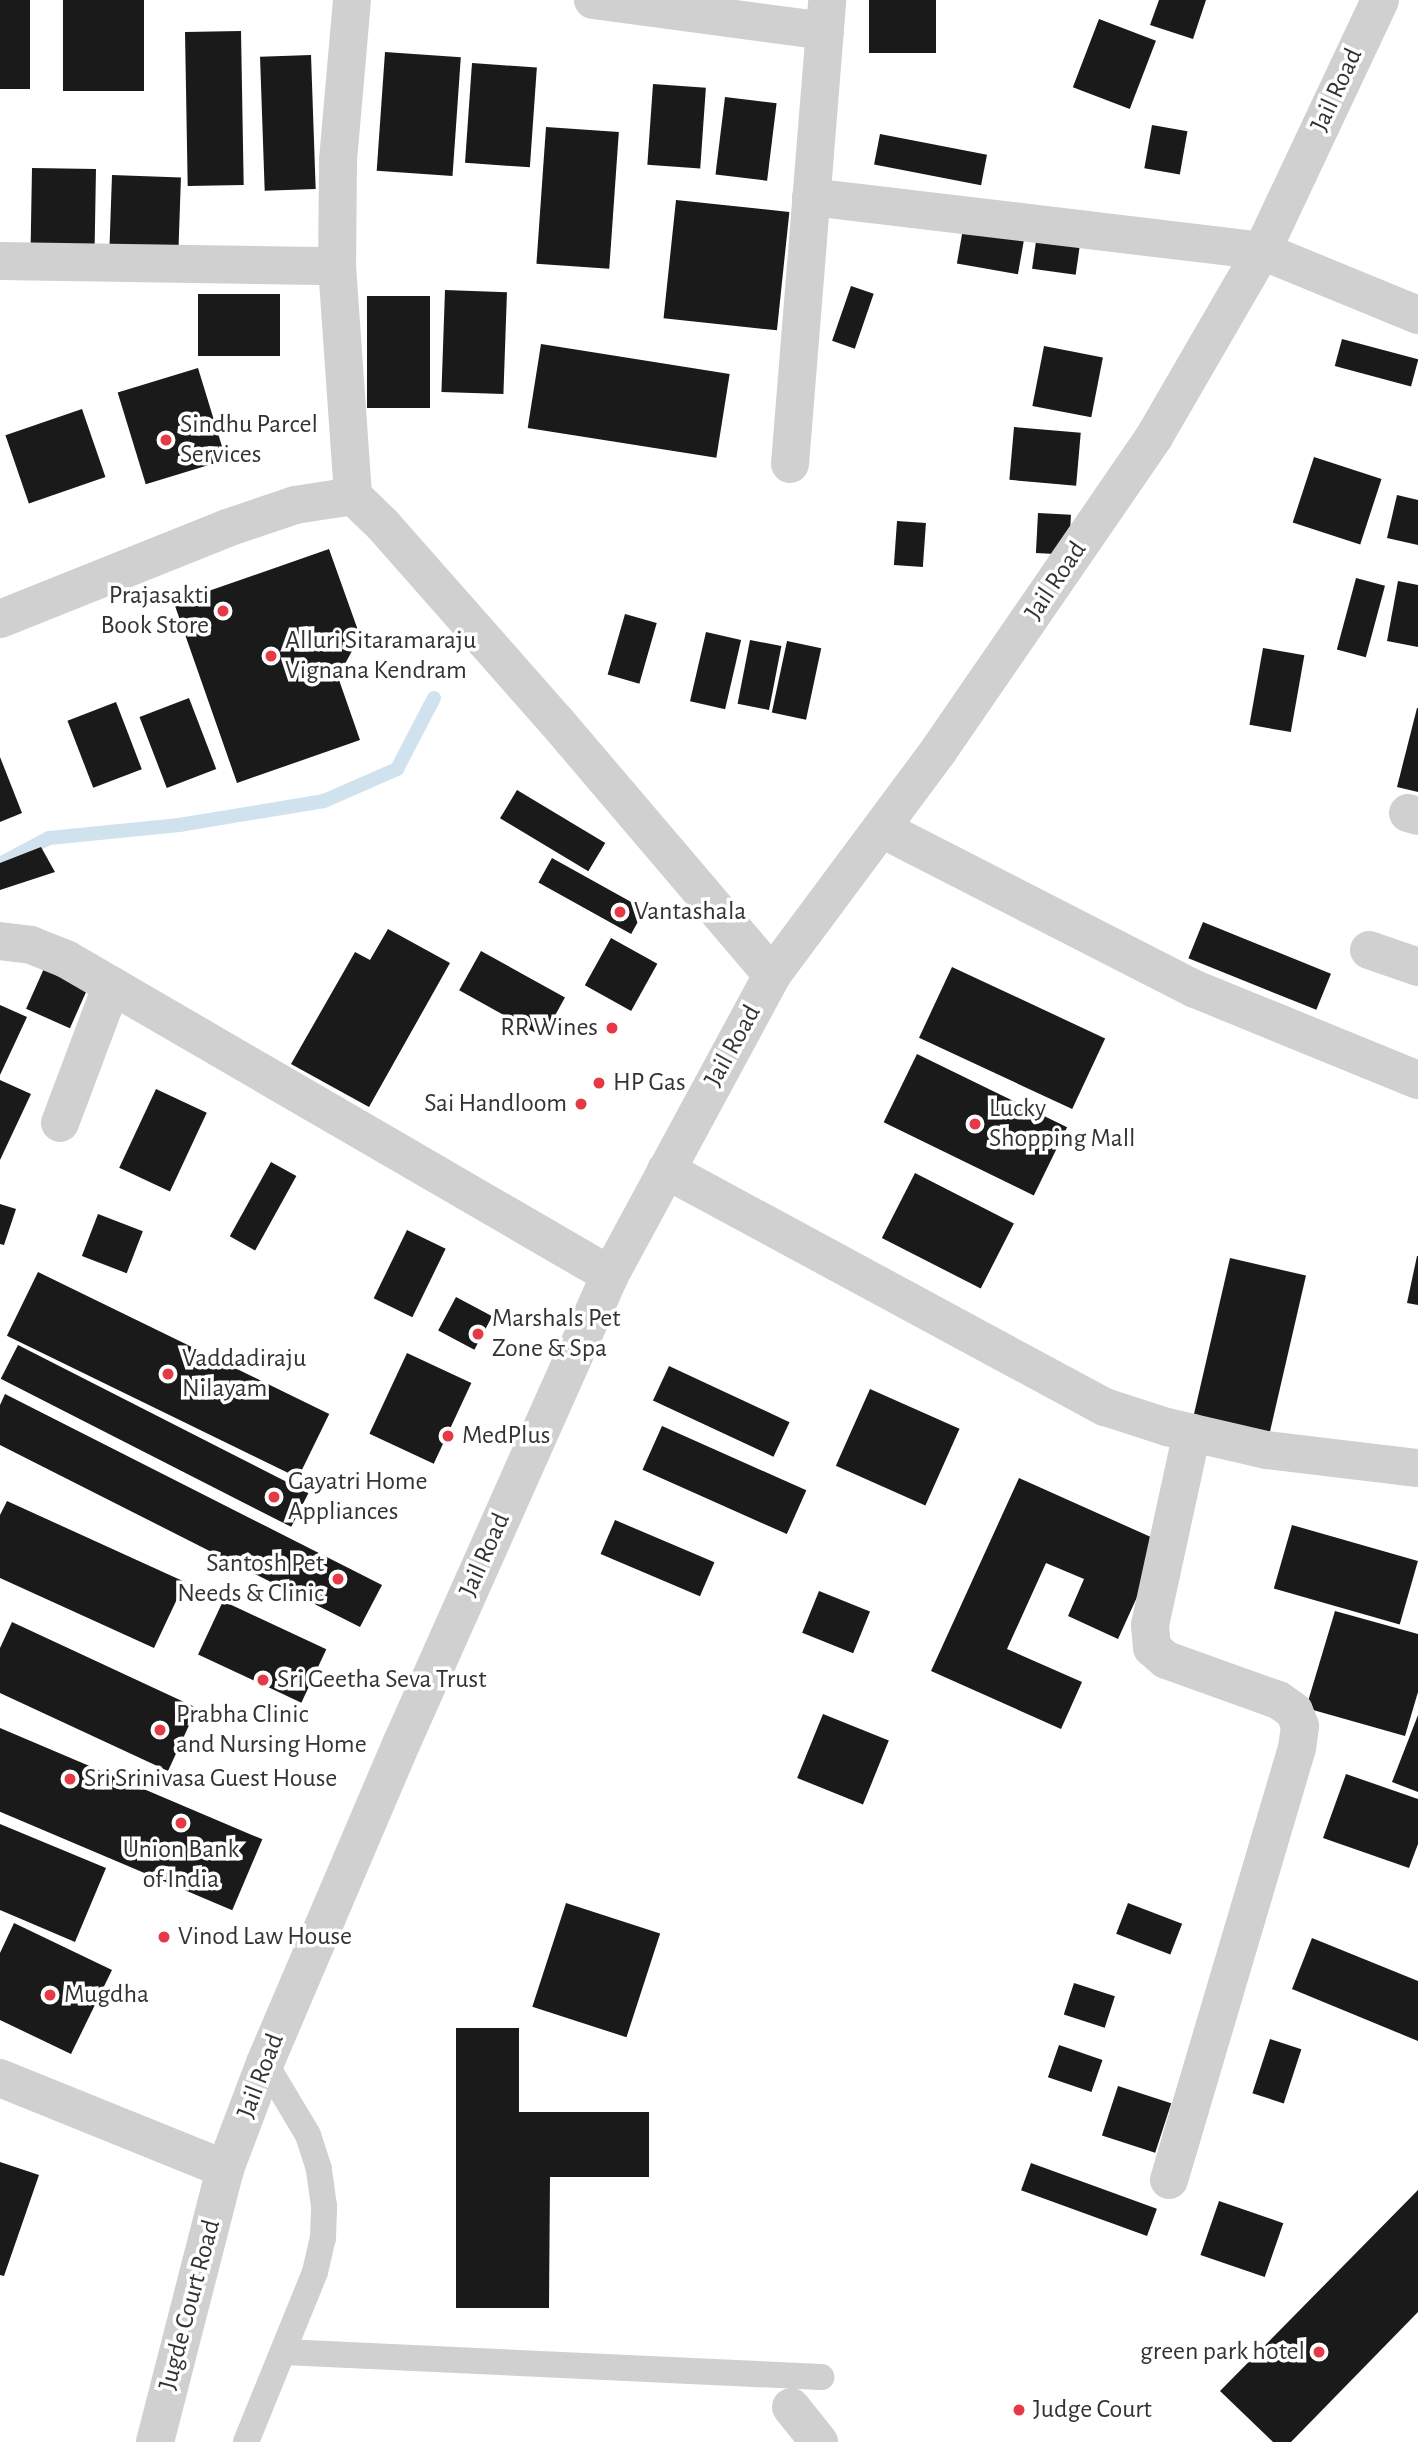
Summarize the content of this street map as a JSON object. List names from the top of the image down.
{
  "streets": {
    "street": ["Jail Road", "Jugde Court Road"]
  },
  "crossings": [
    ["Jail Road", "Jugde Court Road"]
  ],
  "places": [
    "Sindhu Parcel Services",
    "Prajasakti Book Store",
    "Alluri Sitaramaraju Vignana Kendram",
    "Vantashala",
    "RR Wines",
    "HP Gas",
    "Sai Handloom",
    "Lucky Shopping Mall",
    "Marshals Pet Zone & Spa",
    "Vaddadiraju Nilayam",
    "MedPlus",
    "Gayatri Home Appliances",
    "Santosh Pet Needs & Clinic",
    "Sri Geetha Seva Trust",
    "Prabha Clinic and Nursing Home",
    "Sri Srinivasa Guest House",
    "Union Bank of India",
    "Vinod Law House",
    "Mugdha",
    "green park hotel",
    "Judge Court"
  ]
}
